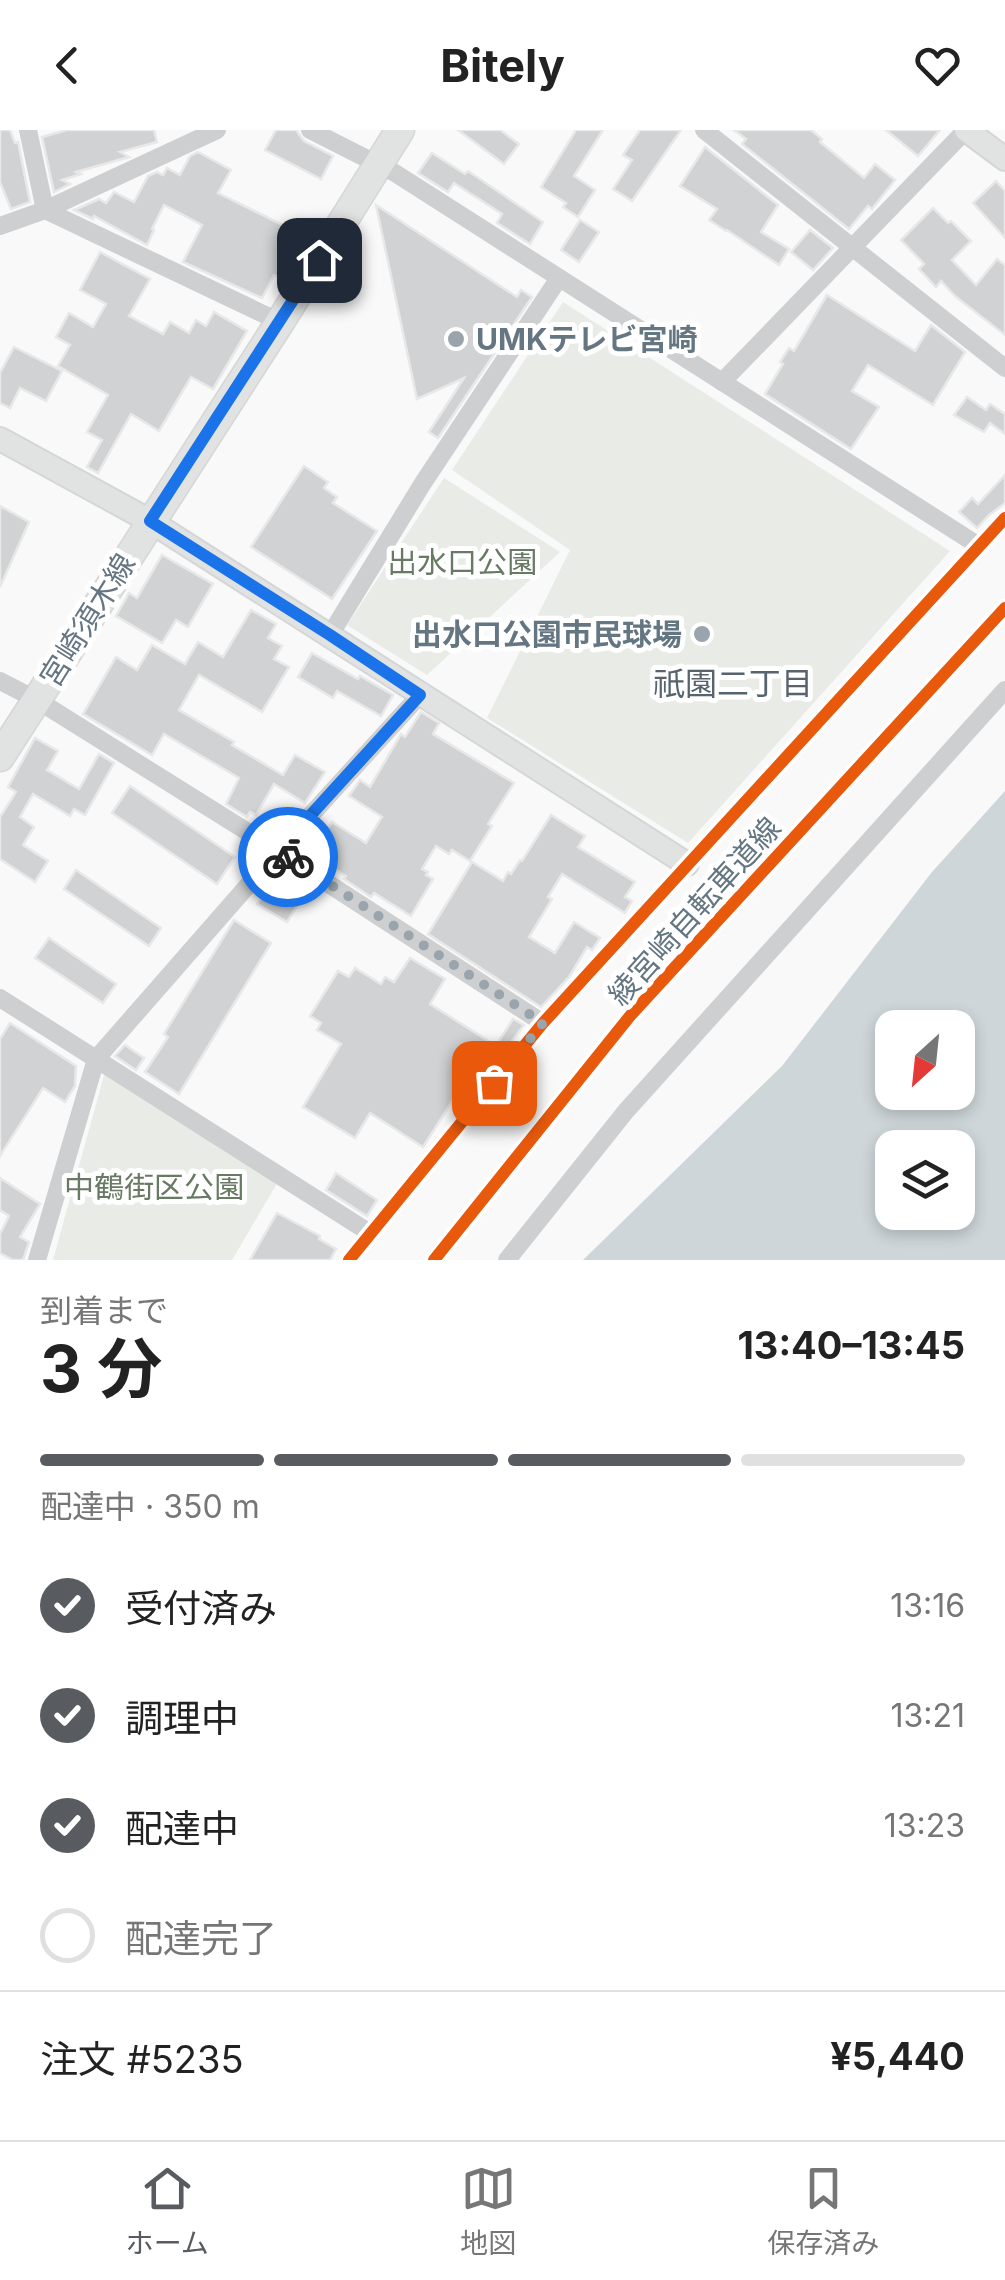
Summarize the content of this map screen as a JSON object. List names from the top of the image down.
{
  "streets": {
    "main road": ["宮崎須木線"],
    "cycle path": ["綾宮崎自転車道線"]
  },
  "districts": ["祇園二丁目"],
  "parks": ["出水口公園", "中鶴街区公園"],
  "places": ["UMKテレビ宮崎", "出水口公園市民球場"],
  "north": "bottom left",
  "page": {
    "header": "Bitely",
    "heading": ["3 分", "到着まで", "13:40–13:45"],
    "panel": ["注文 #5235", "¥5,440"],
    "bar": "配達中 · 350 m",
    "list": [
      ["受付済み", "13:16"],
      ["調理中", "13:21"],
      ["配達中", "13:23"],
      "配達完了"
    ],
    "tabs": ["ホーム", "地図", "保存済み"]
  }
}
